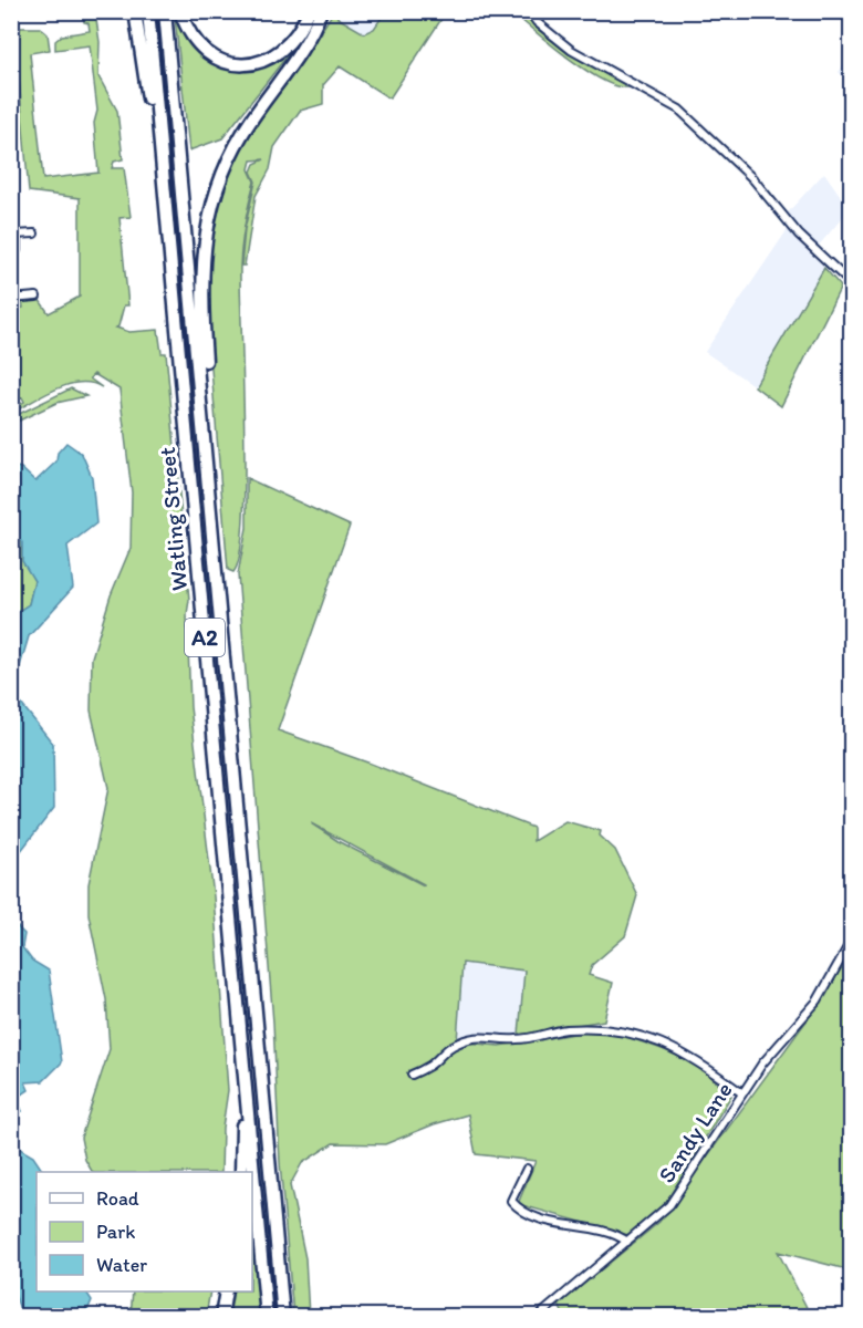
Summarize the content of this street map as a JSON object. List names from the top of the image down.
{
  "streets": {
    "highway": ["Watling Street", "A2"],
    "street": ["Sandy Lane"]
  },
  "crossings": [
    ["Watling Street", "A2"]
  ],
  "legend": ["Road", "Park", "Water"]
}
